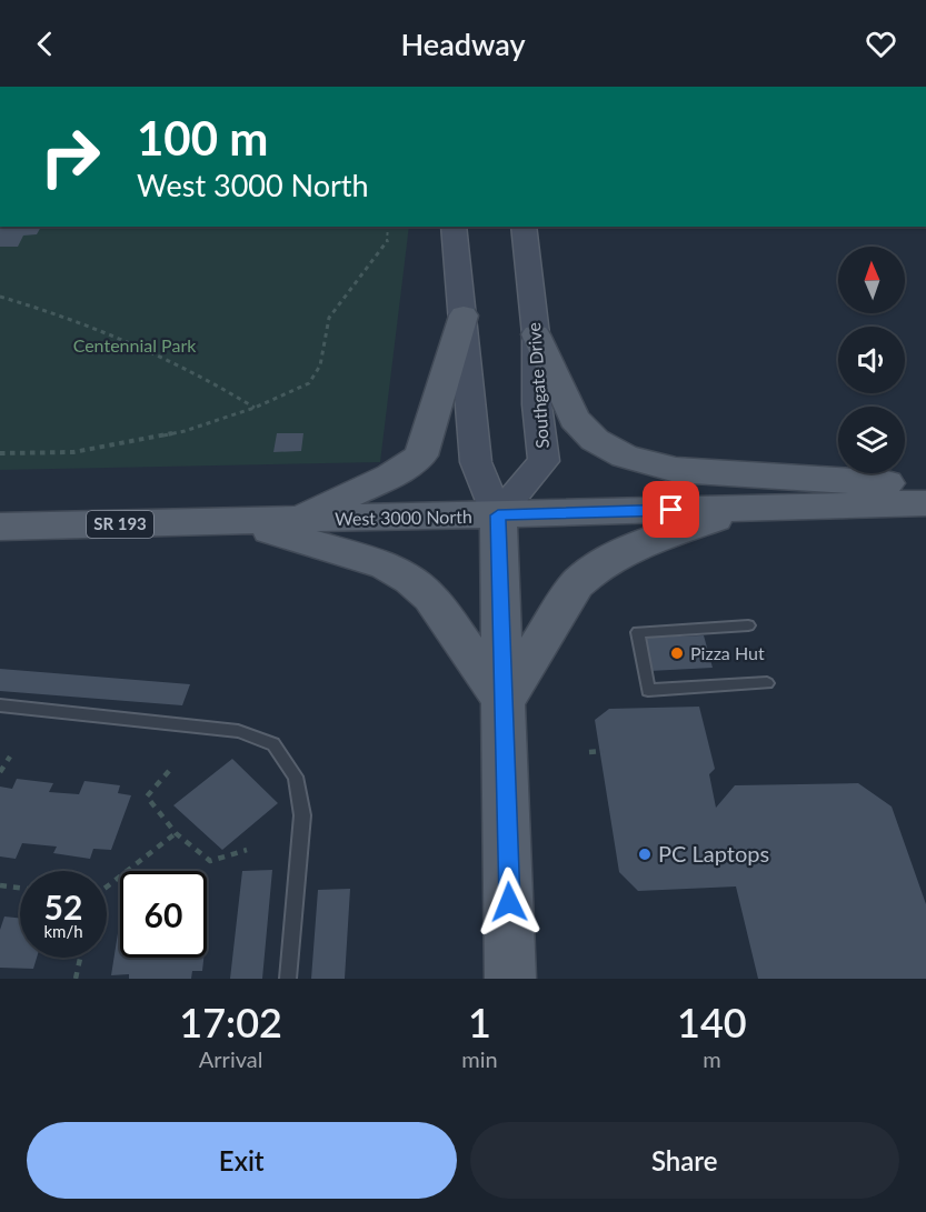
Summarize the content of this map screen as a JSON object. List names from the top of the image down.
{
  "streets": {
    "main road": ["Southgate Drive", "West 3000 North", "SR 193"]
  },
  "crossings": [
    ["Southgate Drive", "West 3000 North"]
  ],
  "parks": ["Centennial Park"],
  "places": ["Pizza Hut", "PC Laptops"],
  "north": "top",
  "page": {
    "header": "Headway",
    "turn": ["100 m", "West 3000 North"],
    "speed": "52 km/h",
    "limit": "60",
    "eta": [
      "17:02",
      "Arrival",
      "1",
      "min",
      "140",
      "m"
    ],
    "buttons": ["Exit", "Share"]
  }
}
